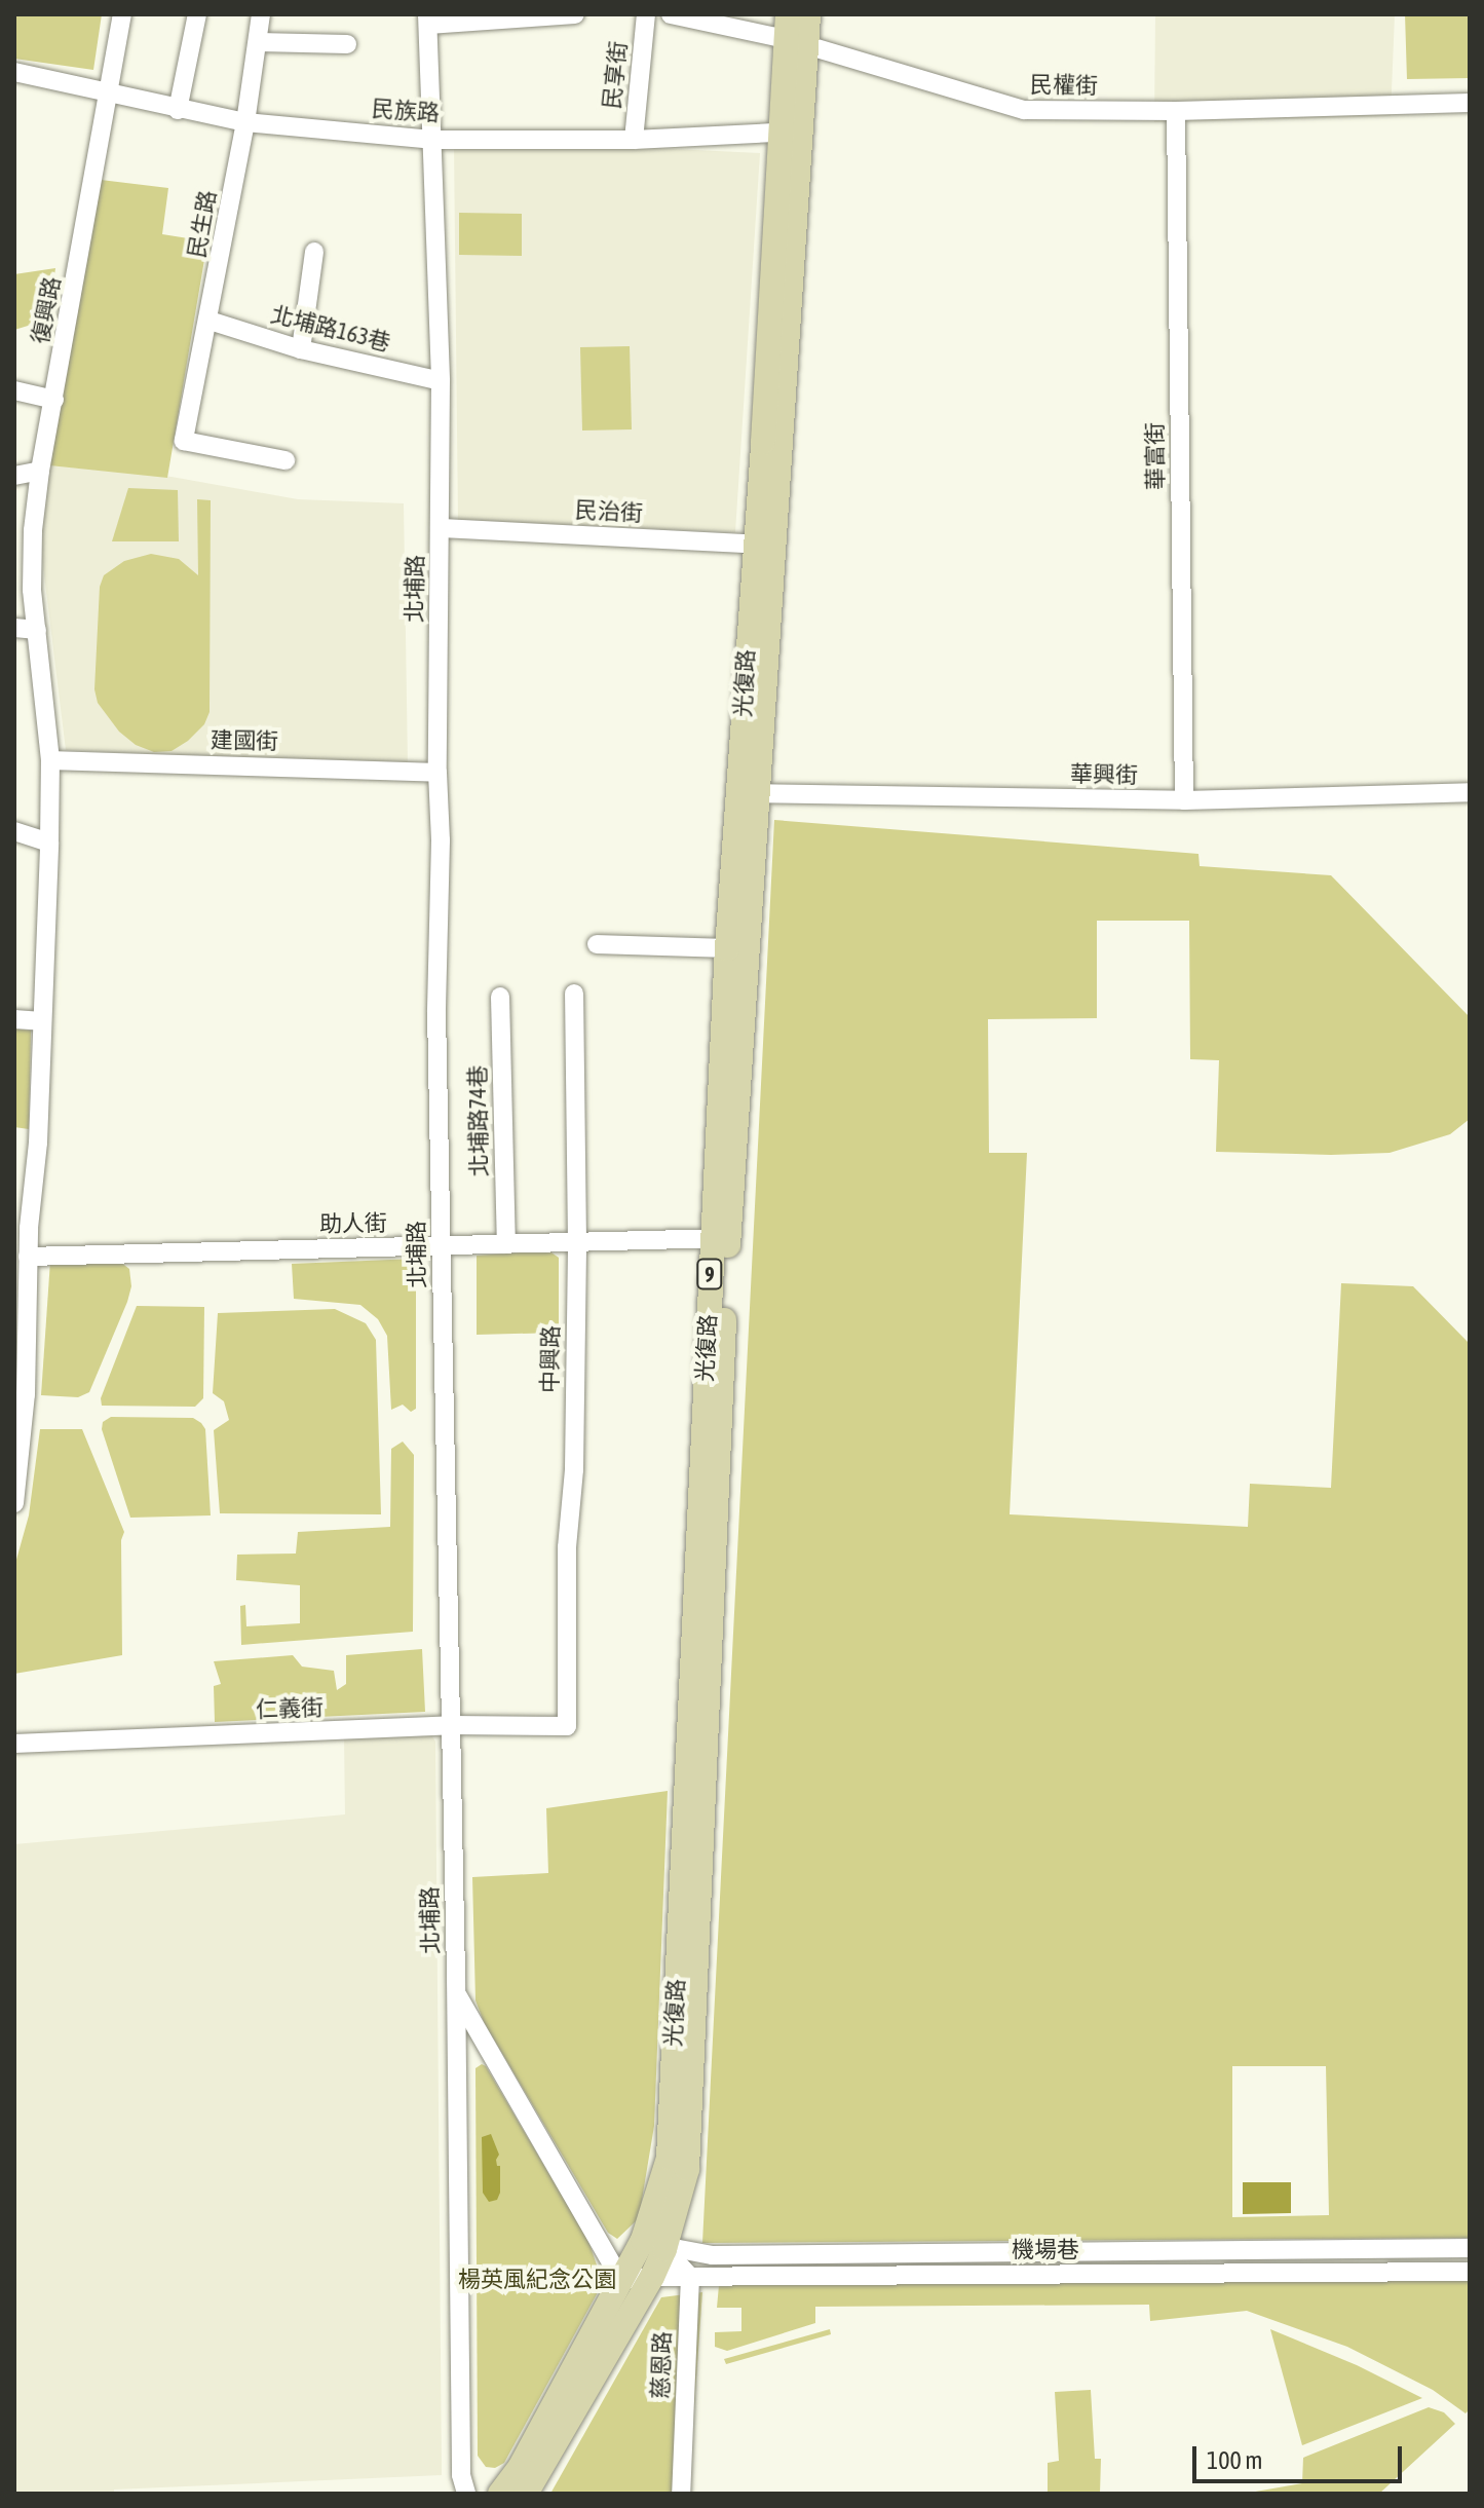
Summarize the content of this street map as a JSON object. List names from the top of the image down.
{
  "streets": {
    "main road": ["光復路", "9"],
    "street": [
      "民享街",
      "民權街",
      "民族路",
      "民生路",
      "復興路",
      "北埔路163巷",
      "華富街",
      "民治街",
      "北埔路",
      "建國街",
      "華興街",
      "北埔路74巷",
      "助人街",
      "中興路",
      "仁義街",
      "機場巷",
      "慈恩路"
    ]
  },
  "crossings": [
    ["民享街", "民族路"],
    ["民權街", "華富街"],
    ["民權街", "光復路"],
    ["民族路", "民生路"],
    ["民族路", "復興路"],
    ["民族路", "北埔路"],
    ["民族路", "光復路"],
    ["民生路", "北埔路163巷"],
    ["復興路", "建國街"],
    ["復興路", "助人街"],
    ["北埔路163巷", "北埔路"],
    ["華富街", "華興街"],
    ["民治街", "北埔路"],
    ["民治街", "光復路"],
    ["北埔路", "建國街"],
    ["北埔路", "助人街"],
    ["北埔路", "仁義街"],
    ["光復路", "華興街"],
    ["光復路", "助人街"],
    ["光復路", "機場巷"],
    ["北埔路74巷", "助人街"],
    ["助人街", "中興路"],
    ["中興路", "仁義街"],
    ["機場巷", "慈恩路"]
  ],
  "parks": ["楊英風紀念公園"],
  "scale_bar": "100 m"
}
